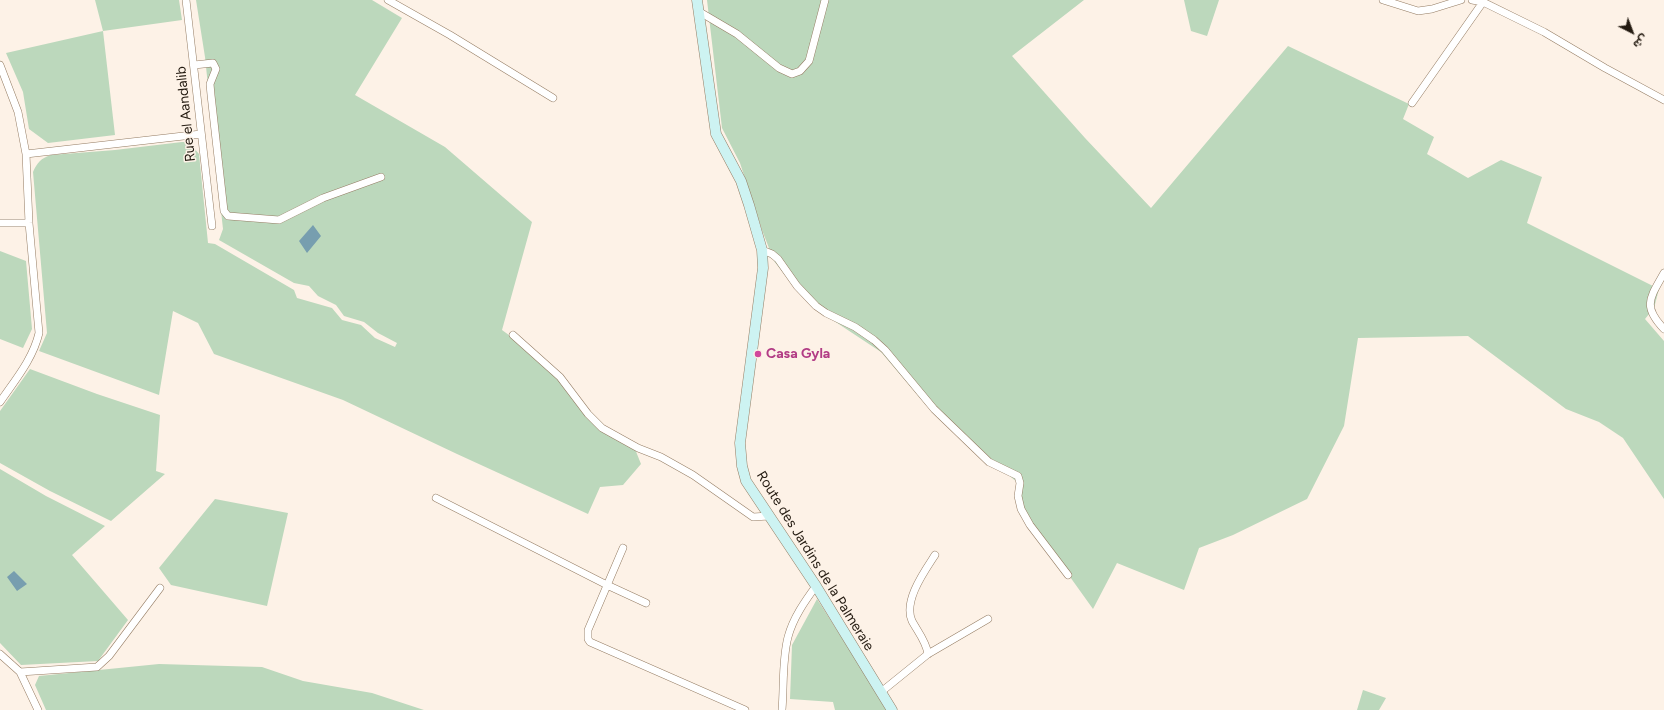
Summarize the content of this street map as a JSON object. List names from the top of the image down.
{
  "streets": {
    "street": ["Rue el Aandalib", "Route des Jardins de la Palmeraie"]
  },
  "places": ["Casa Gyla"],
  "north": "bottom right"
}
